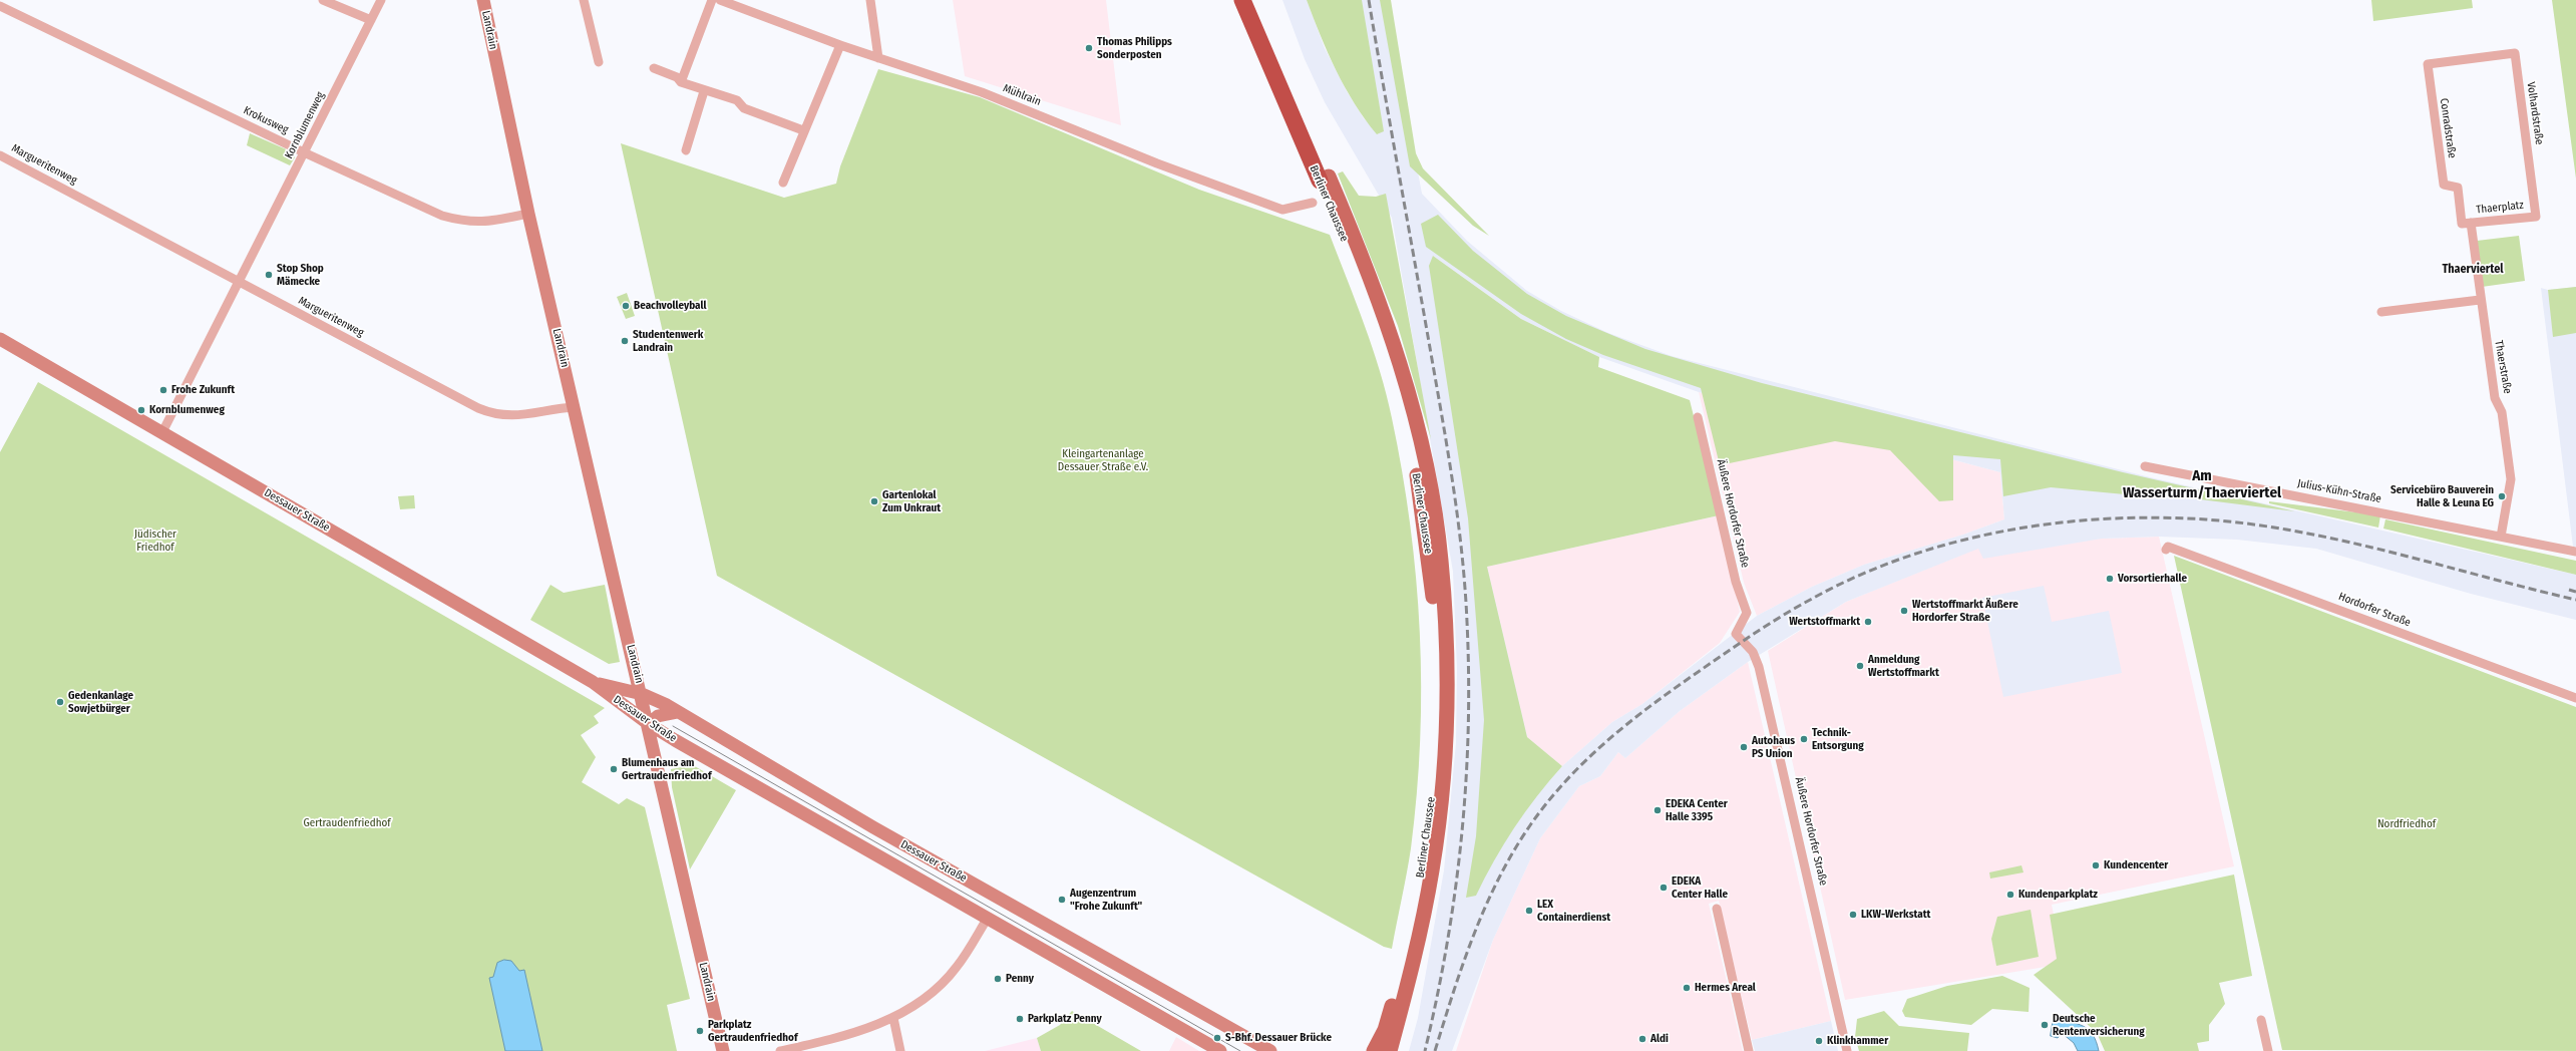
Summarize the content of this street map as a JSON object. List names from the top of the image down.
{
  "streets": {
    "highway": ["Berliner Chaussee"],
    "main road": ["Landrain", "Dessauer Straße"],
    "street": [
      "Mühlrain",
      "Volhardstraße",
      "Krokusweg",
      "Kornblumenweg",
      "Conradstraße",
      "Margueritenweg",
      "Thaerplatz",
      "Thaerstraße",
      "Julius-Kühn-Straße",
      "Äußere Hordorfer Straße",
      "Hordorfer Straße"
    ]
  },
  "crossings": [
    ["Landrain", "Krokusweg"],
    ["Landrain", "Margueritenweg"],
    ["Landrain", "Dessauer Straße"],
    ["Volhardstraße", "Conradstraße"],
    ["Volhardstraße", "Thaerplatz"],
    ["Krokusweg", "Kornblumenweg"],
    ["Kornblumenweg", "Margueritenweg"],
    ["Kornblumenweg", "Dessauer Straße"],
    ["Conradstraße", "Thaerplatz"],
    ["Thaerplatz", "Thaerstraße"],
    ["Thaerstraße", "Julius-Kühn-Straße"]
  ],
  "districts": ["Thaerviertel", "Am Wasserturm/Thaerviertel"],
  "parks": [
    "Kleingartenanlage Dessauer Straße e.V.",
    "Jüdischer Friedhof",
    "Gertraudenfriedhof",
    "Nordfriedhof"
  ],
  "places": [
    "Thomas Philipps Sonderposten",
    "Stop Shop Mämecke",
    "Beachvolleyball",
    "Studentenwerk Landrain",
    "Frohe Zukunft",
    "Kornblumenweg",
    "Servicebüro Bauverein Halle & Leuna EG",
    "Gartenlokal Zum Unkraut",
    "Vorsortierhalle",
    "Wertstoffmarkt Äußere Hordorfer Straße",
    "Wertstoffmarkt",
    "Anmeldung Wertstoffmarkt",
    "Gedenkanlage Sowjetbürger",
    "Technik- Entsorgung",
    "Autohaus PS Union",
    "Blumenhaus am Gertraudenfriedhof",
    "EDEKA Center Halle 3395",
    "Kundencenter",
    "EDEKA Center Halle",
    "Kundenparkplatz",
    "Augenzentrum \"Frohe Zukunft\"",
    "LEX Containerdienst",
    "LKW-Werkstatt",
    "Penny",
    "Hermes Areal",
    "Parkplatz Penny",
    "Deutsche Rentenversicherung",
    "Parkplatz Gertraudenfriedhof",
    "S-Bhf. Dessauer Brücke",
    "Aldi",
    "Klinkhammer"
  ]
}
